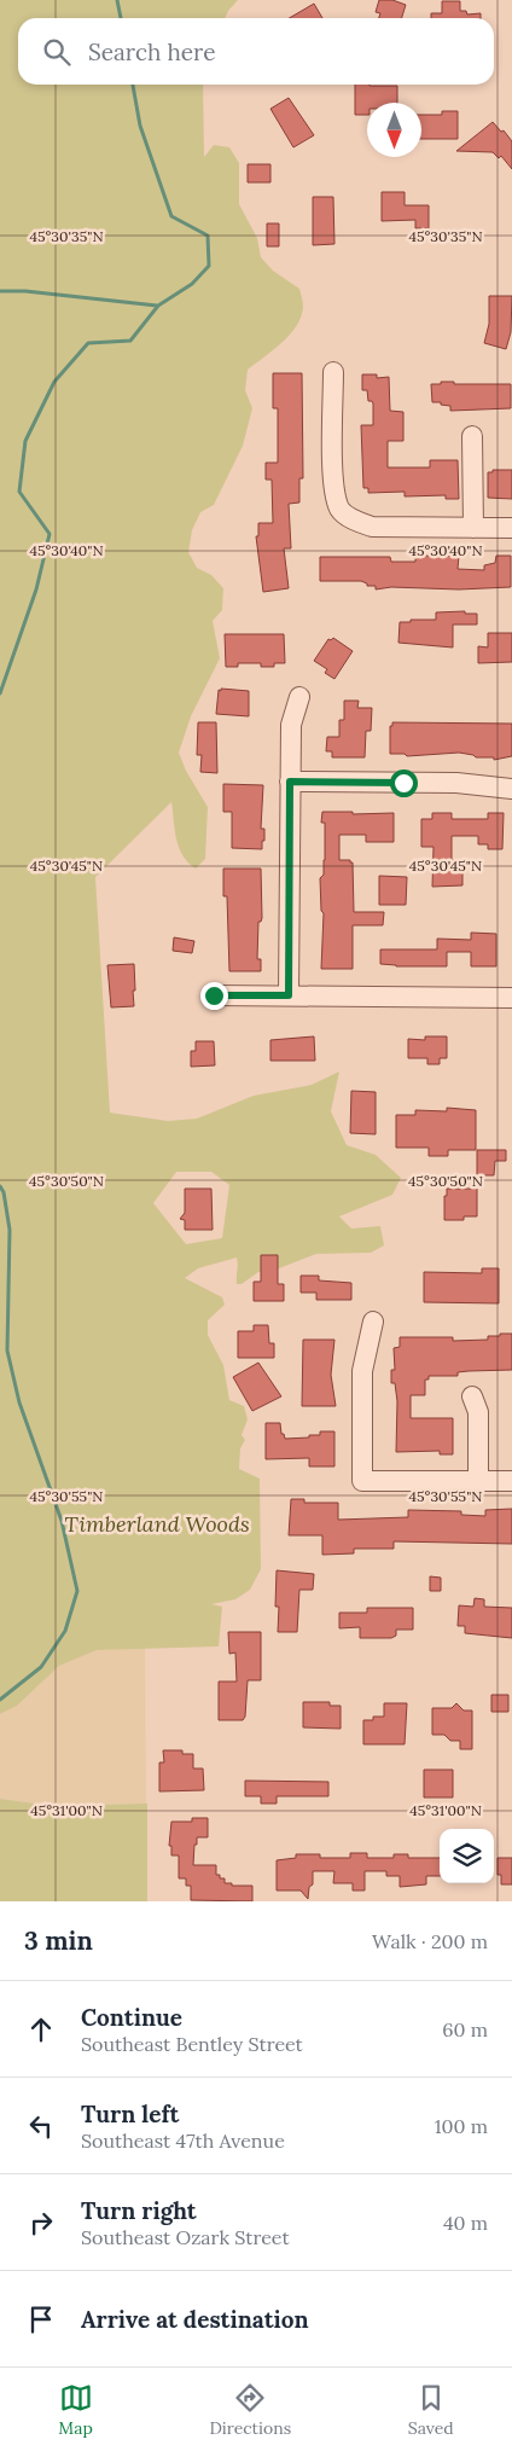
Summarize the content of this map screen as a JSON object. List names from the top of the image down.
{
  "parks": ["Timberland Woods"],
  "north": "bottom",
  "page": {
    "search": "Search here",
    "heading": ["3 min", "Walk · 200 m"],
    "list": [
      ["Continue", "Southeast Bentley Street", "60 m"],
      ["Turn left", "Southeast 47th Avenue", "100 m"],
      ["Turn right", "Southeast Ozark Street", "40 m"],
      "Arrive at destination"
    ],
    "nav": ["Map", "Directions", "Saved"]
  },
  "coordinates": [
    "45°30'35\"N",
    "45°30'40\"N",
    "45°30'45\"N",
    "45°30'50\"N",
    "45°30'55\"N",
    "45°31'00\"N"
  ]
}
